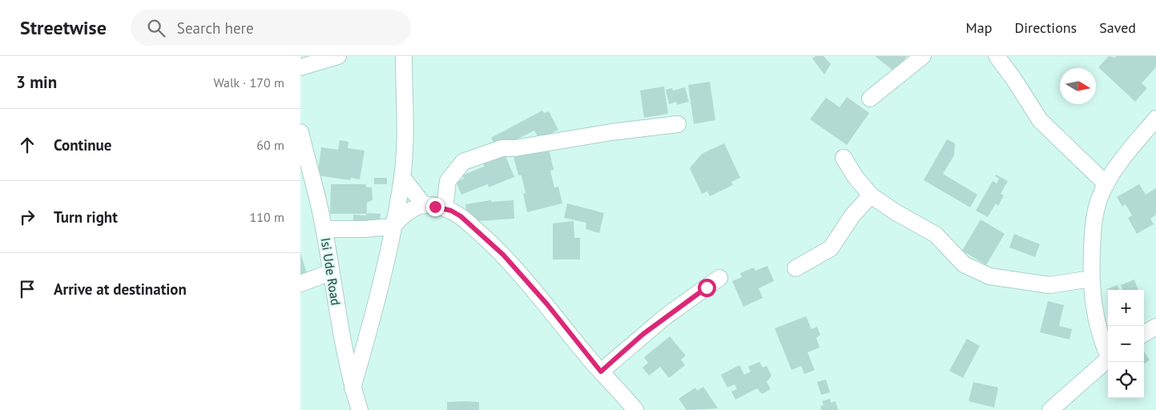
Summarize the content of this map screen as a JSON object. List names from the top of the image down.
{
  "streets": {
    "street": ["Isi Ude Road"]
  },
  "north": "right",
  "page": {
    "header": "Streetwise",
    "search": "Search here",
    "nav": ["Map", "Directions", "Saved"],
    "heading": ["3 min", "Walk · 170 m"],
    "list": [
      ["Continue", "60 m"],
      ["Turn right", "110 m"],
      "Arrive at destination"
    ],
    "map_buttons": ["+", "−"]
  }
}
